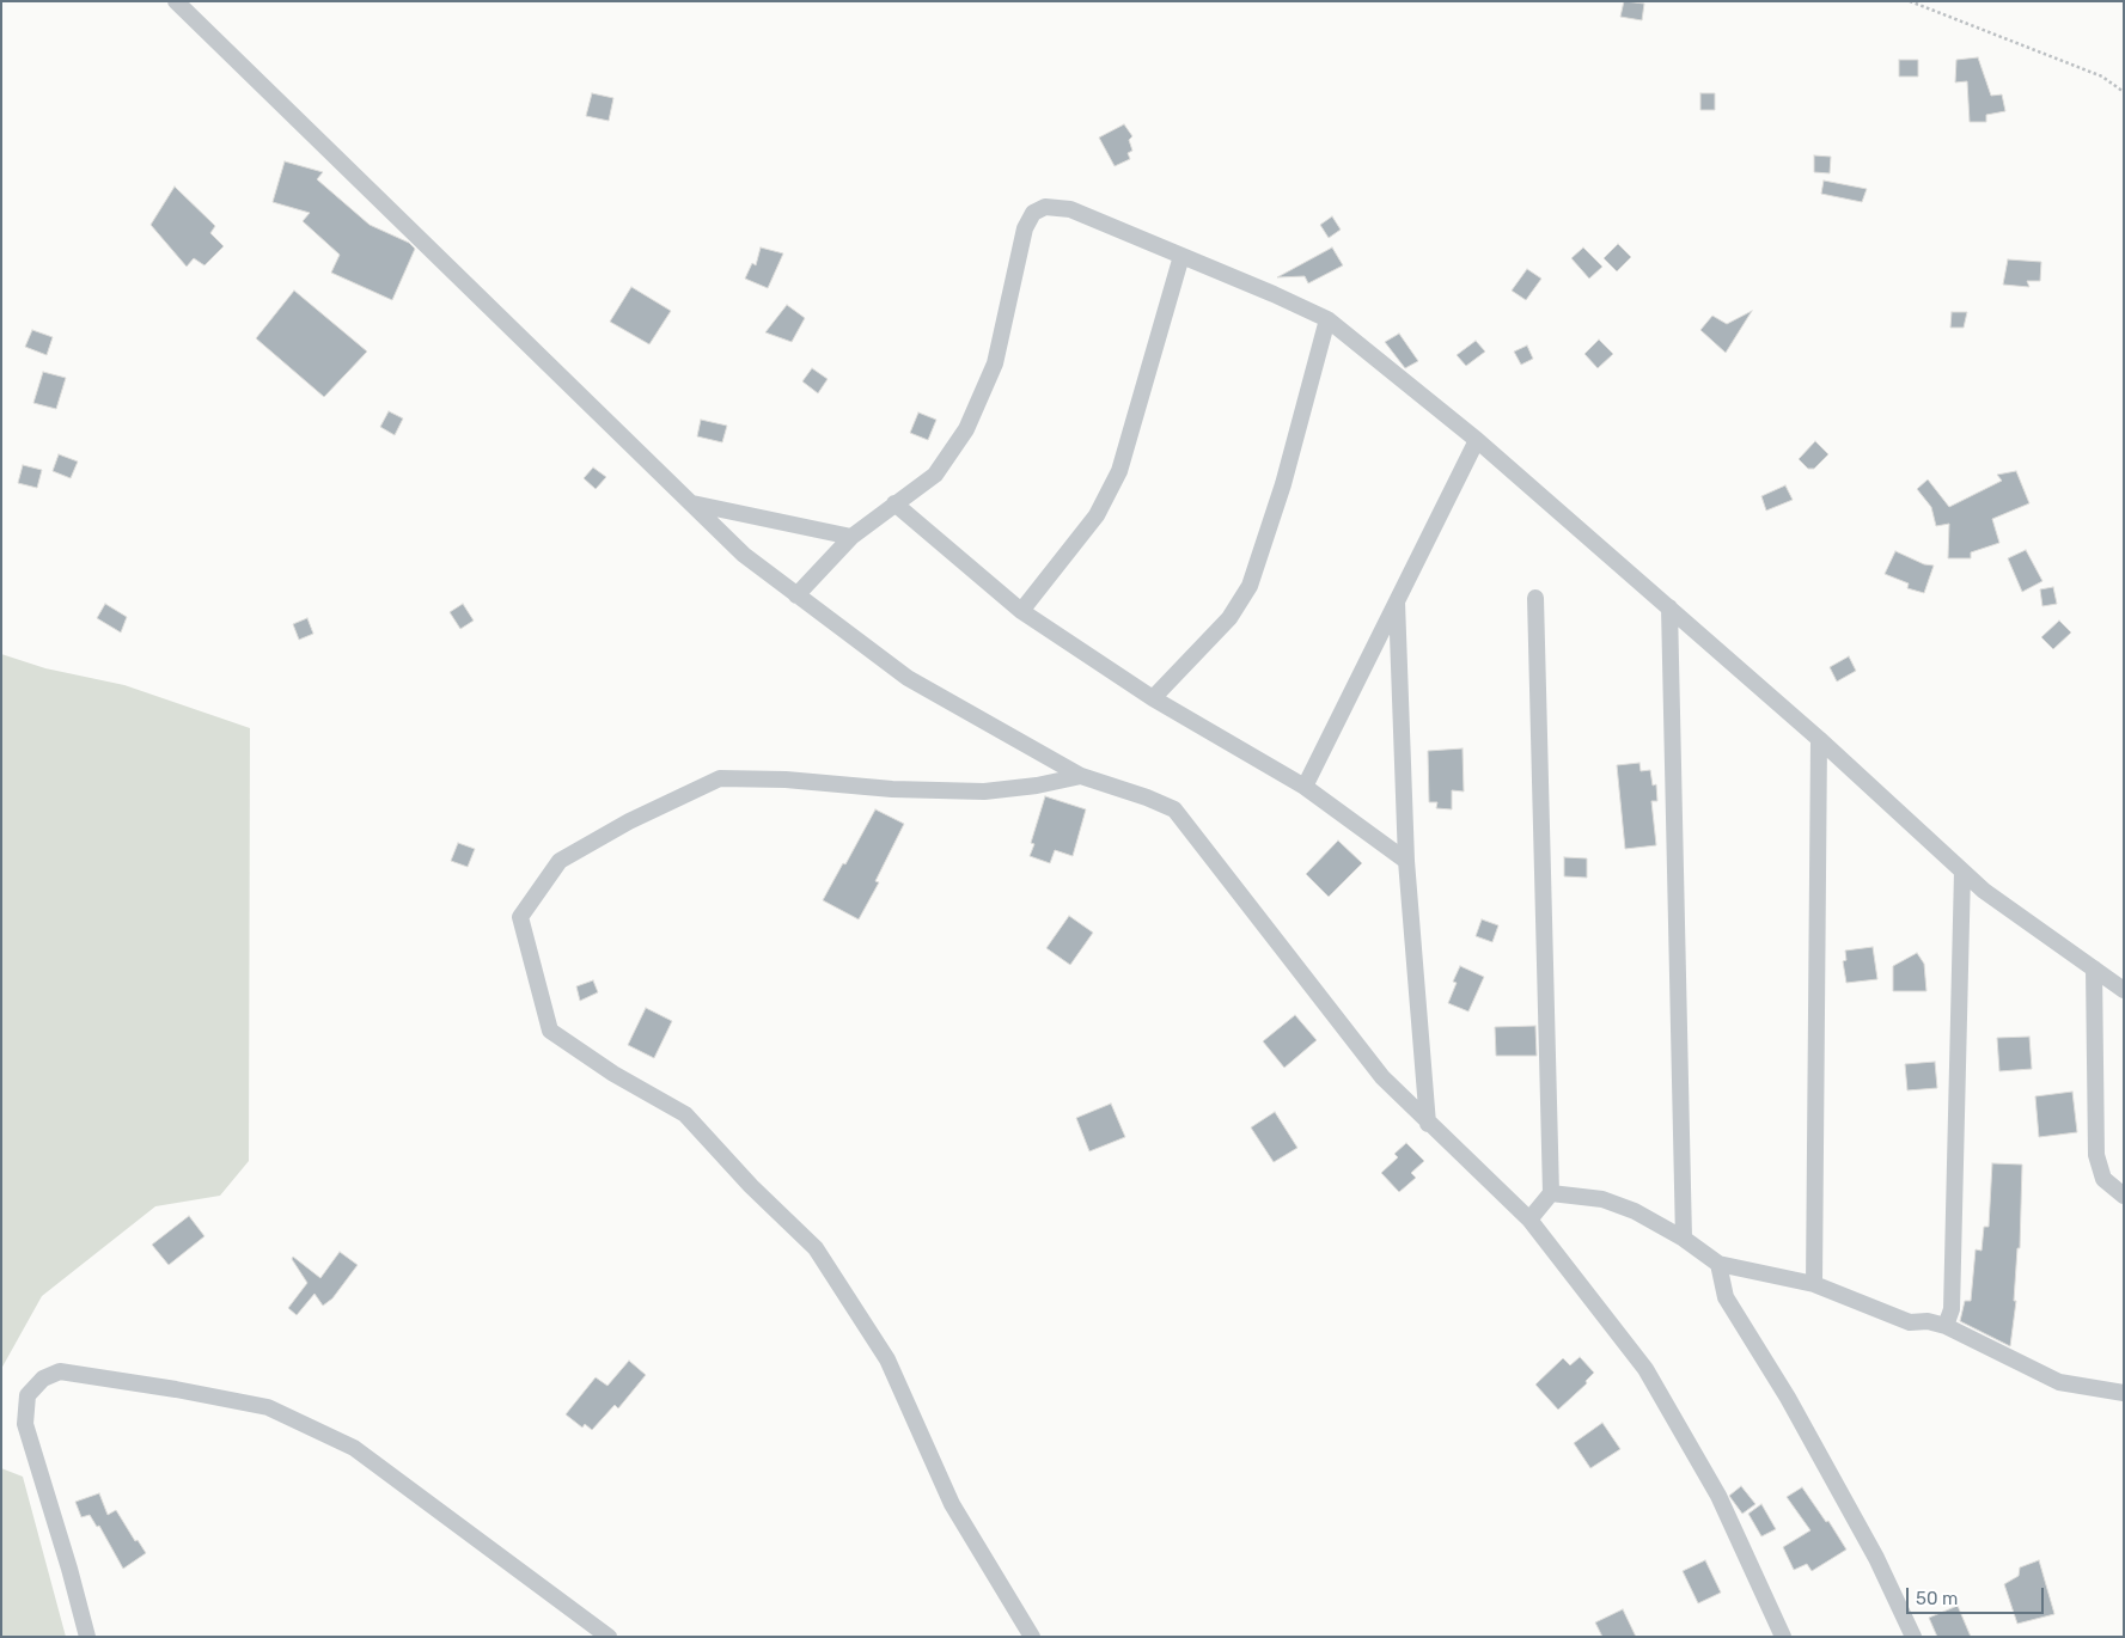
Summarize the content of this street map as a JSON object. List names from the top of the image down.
{
  "scale_bar": "50 m"
}
